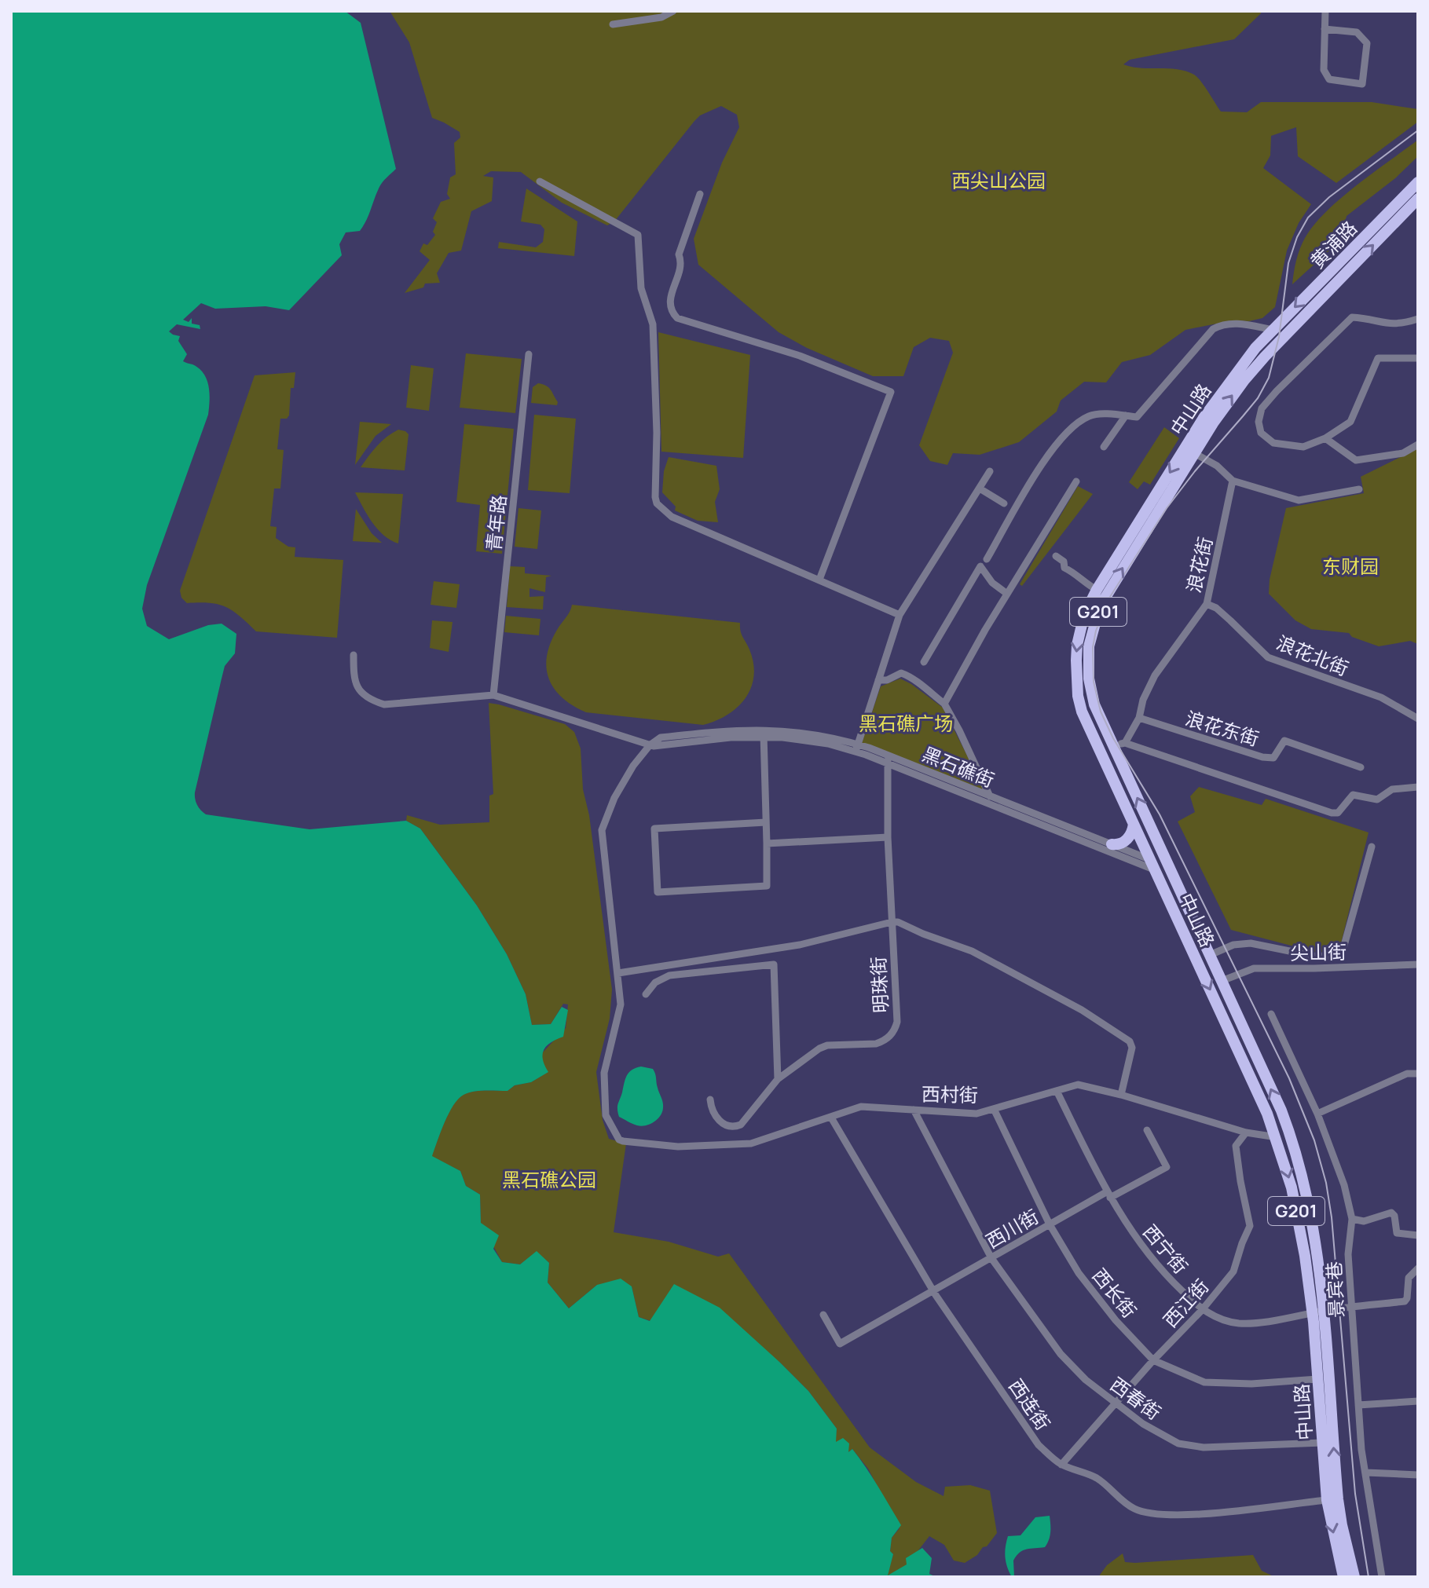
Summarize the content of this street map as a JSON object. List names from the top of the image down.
{
  "streets": {
    "highway": ["黄浦路", "中山路", "G201"],
    "street": [
      "青年路",
      "浪花街",
      "浪花北街",
      "浪花东街",
      "黑石礁街",
      "尖山街",
      "明珠街",
      "西村街",
      "西川街",
      "西宁街",
      "景宾巷",
      "西长街",
      "西江街",
      "西春街",
      "西连街"
    ]
  },
  "crossings": [
    ["黄浦路", "中山路"],
    ["中山路", "浪花街"],
    ["中山路", "黑石礁街"],
    ["中山路", "尖山街"],
    ["中山路", "西村街"],
    ["中山路", "西宁街"],
    ["中山路", "西长街"],
    ["中山路", "西春街"],
    ["中山路", "西连街"],
    ["浪花街", "浪花北街"],
    ["浪花街", "浪花东街"],
    ["黑石礁街", "明珠街"],
    ["西村街", "西宁街"],
    ["西村街", "西长街"],
    ["西村街", "西江街"],
    ["西村街", "西春街"],
    ["西村街", "西连街"],
    ["西川街", "西宁街"],
    ["西川街", "西长街"],
    ["西川街", "西春街"],
    ["西川街", "西连街"],
    ["西宁街", "景宾巷"],
    ["西宁街", "西江街"],
    ["西长街", "西江街"],
    ["西江街", "西春街"],
    ["西江街", "西连街"]
  ],
  "parks": [
    "西尖山公园",
    "东财园",
    "黑石礁广场",
    "黑石礁公园"
  ]
}
